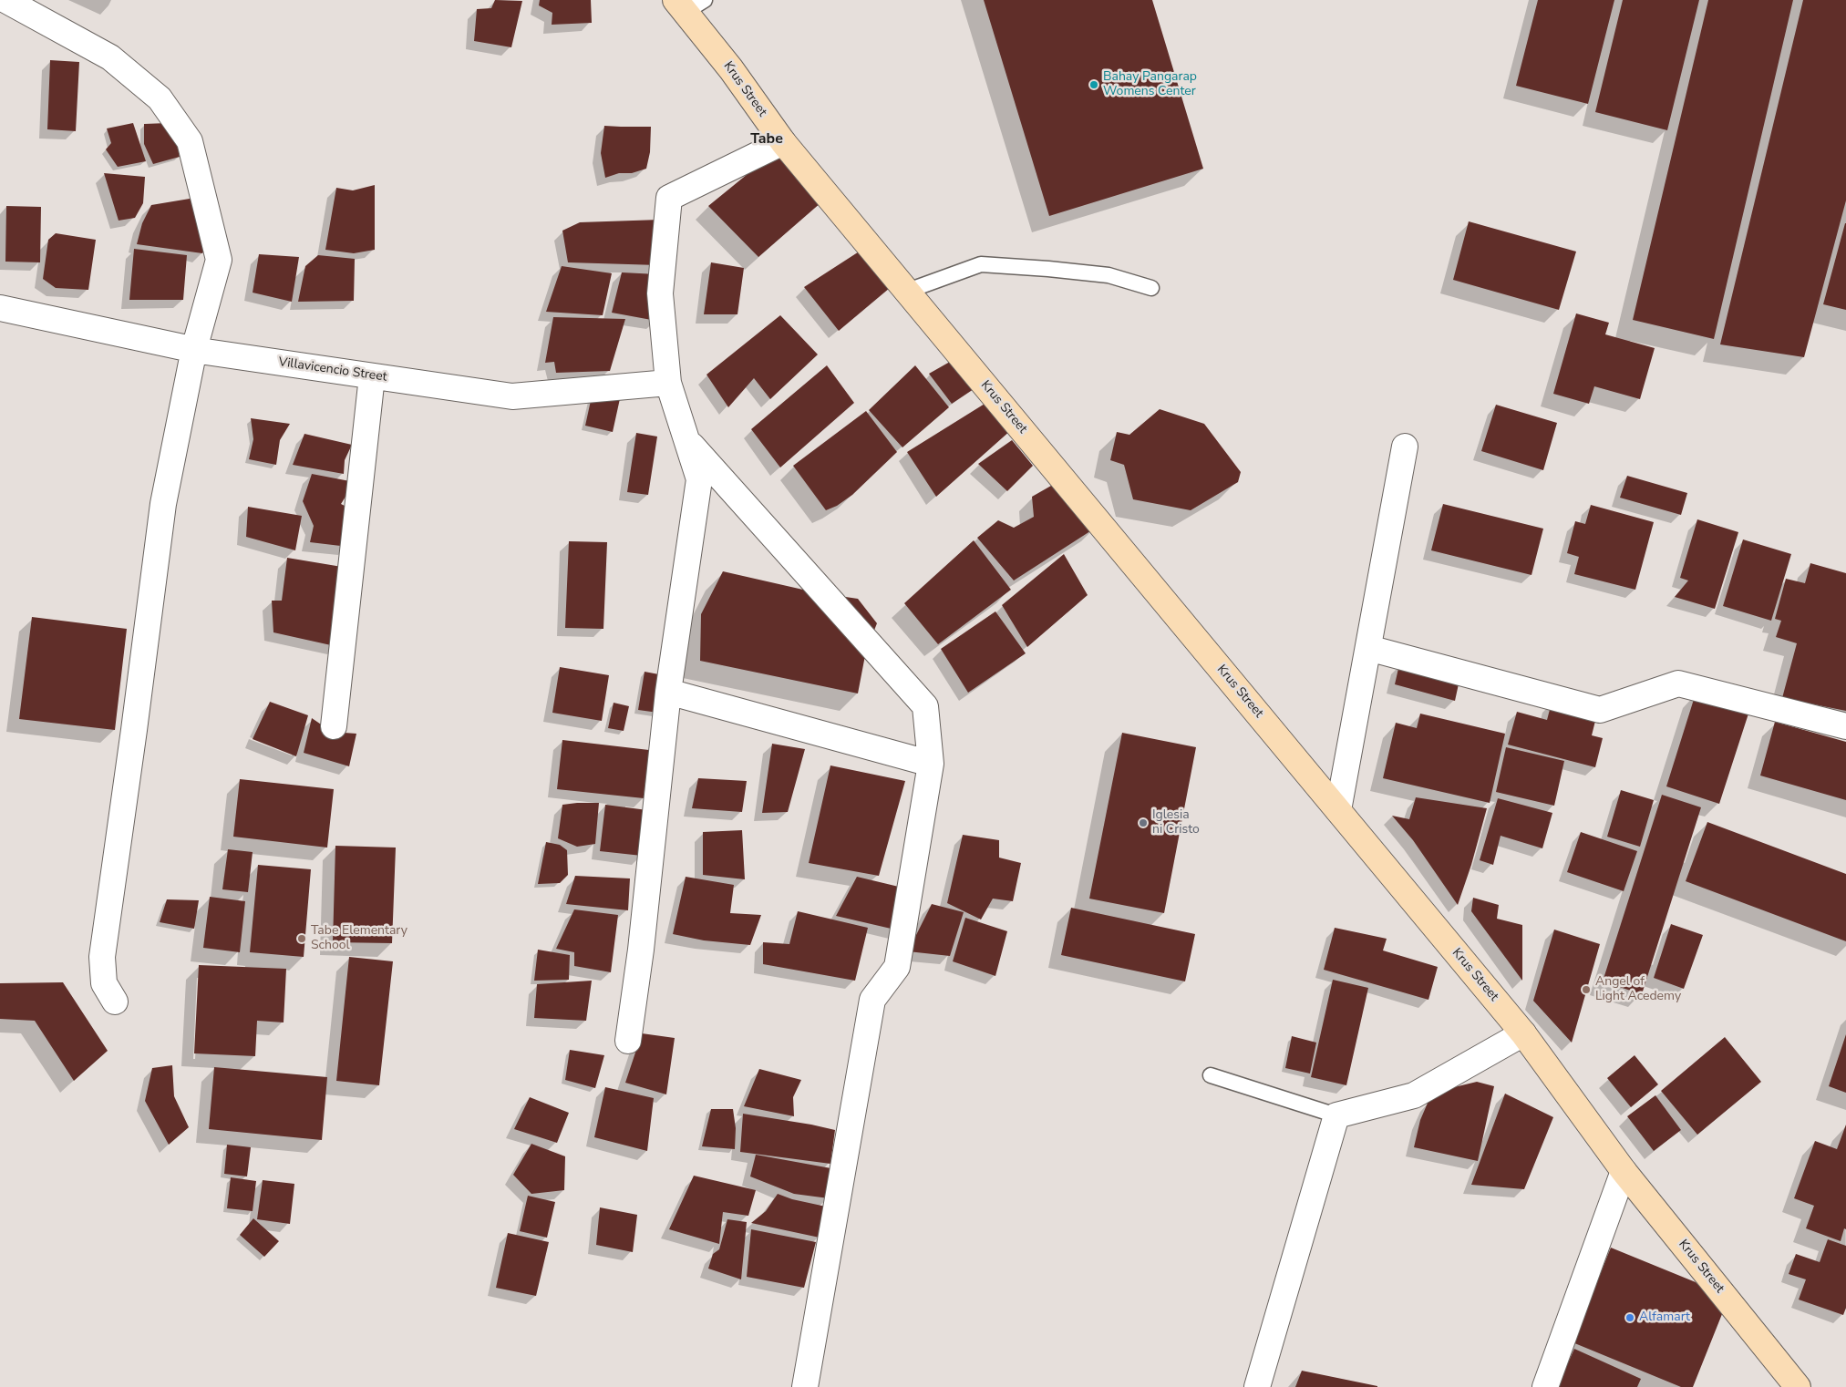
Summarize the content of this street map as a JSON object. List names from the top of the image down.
{
  "streets": {
    "main road": ["Krus Street"],
    "street": ["Villavicencio Street"]
  },
  "districts": ["Tabe"],
  "places": [
    "Bahay Pangarap Womens Center",
    "Iglesia ni Cristo",
    "Tabe Elementary School",
    "Angel of Light Acedemy",
    "Alfamart"
  ]
}
